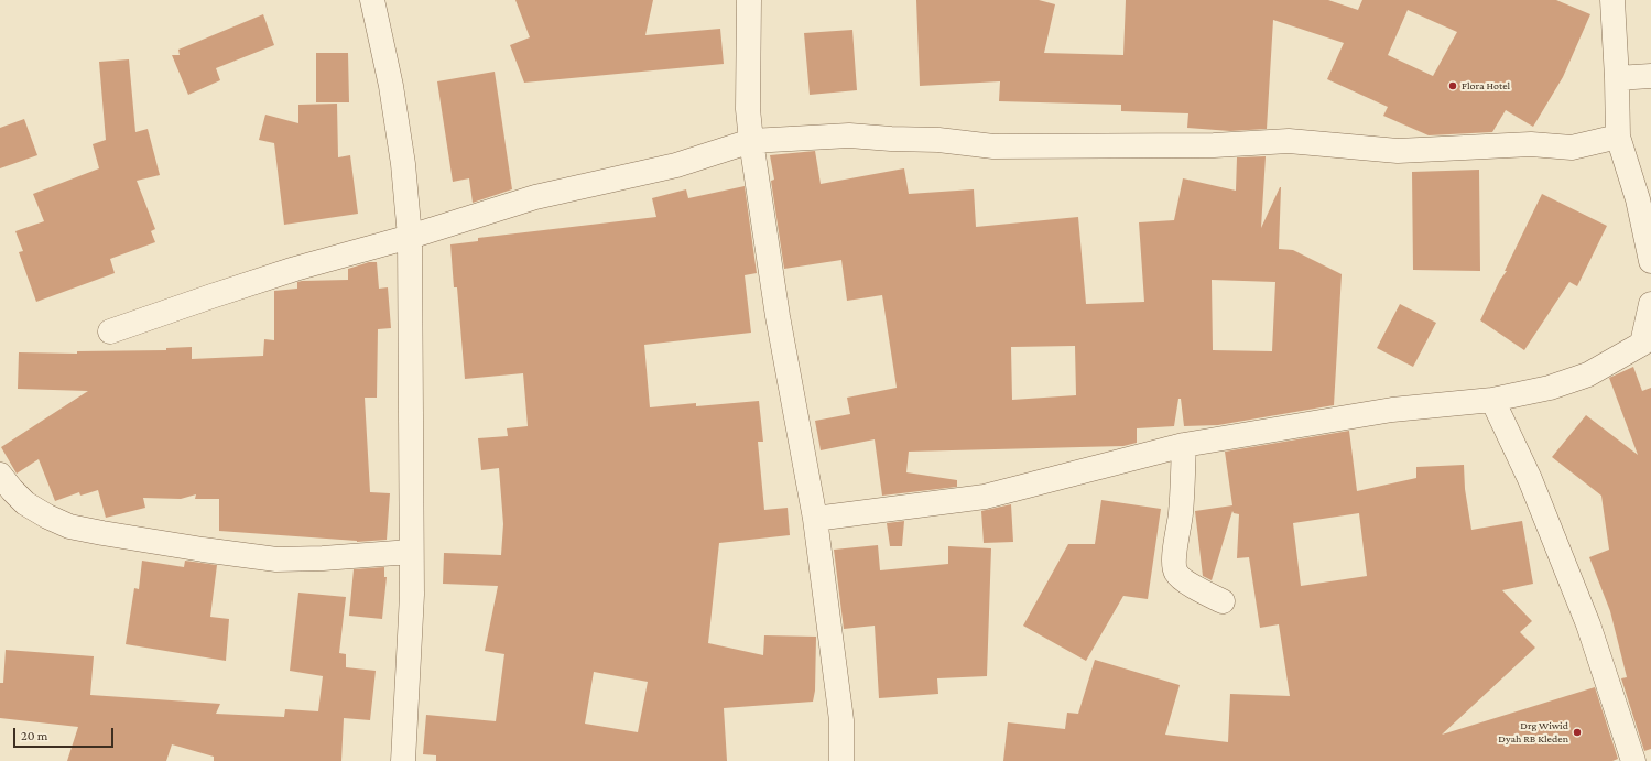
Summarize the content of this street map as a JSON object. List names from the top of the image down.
{
  "places": ["Flora Hotel", "Drg Wiwid Dyah RB Kleden"],
  "scale_bar": "20 m"
}
